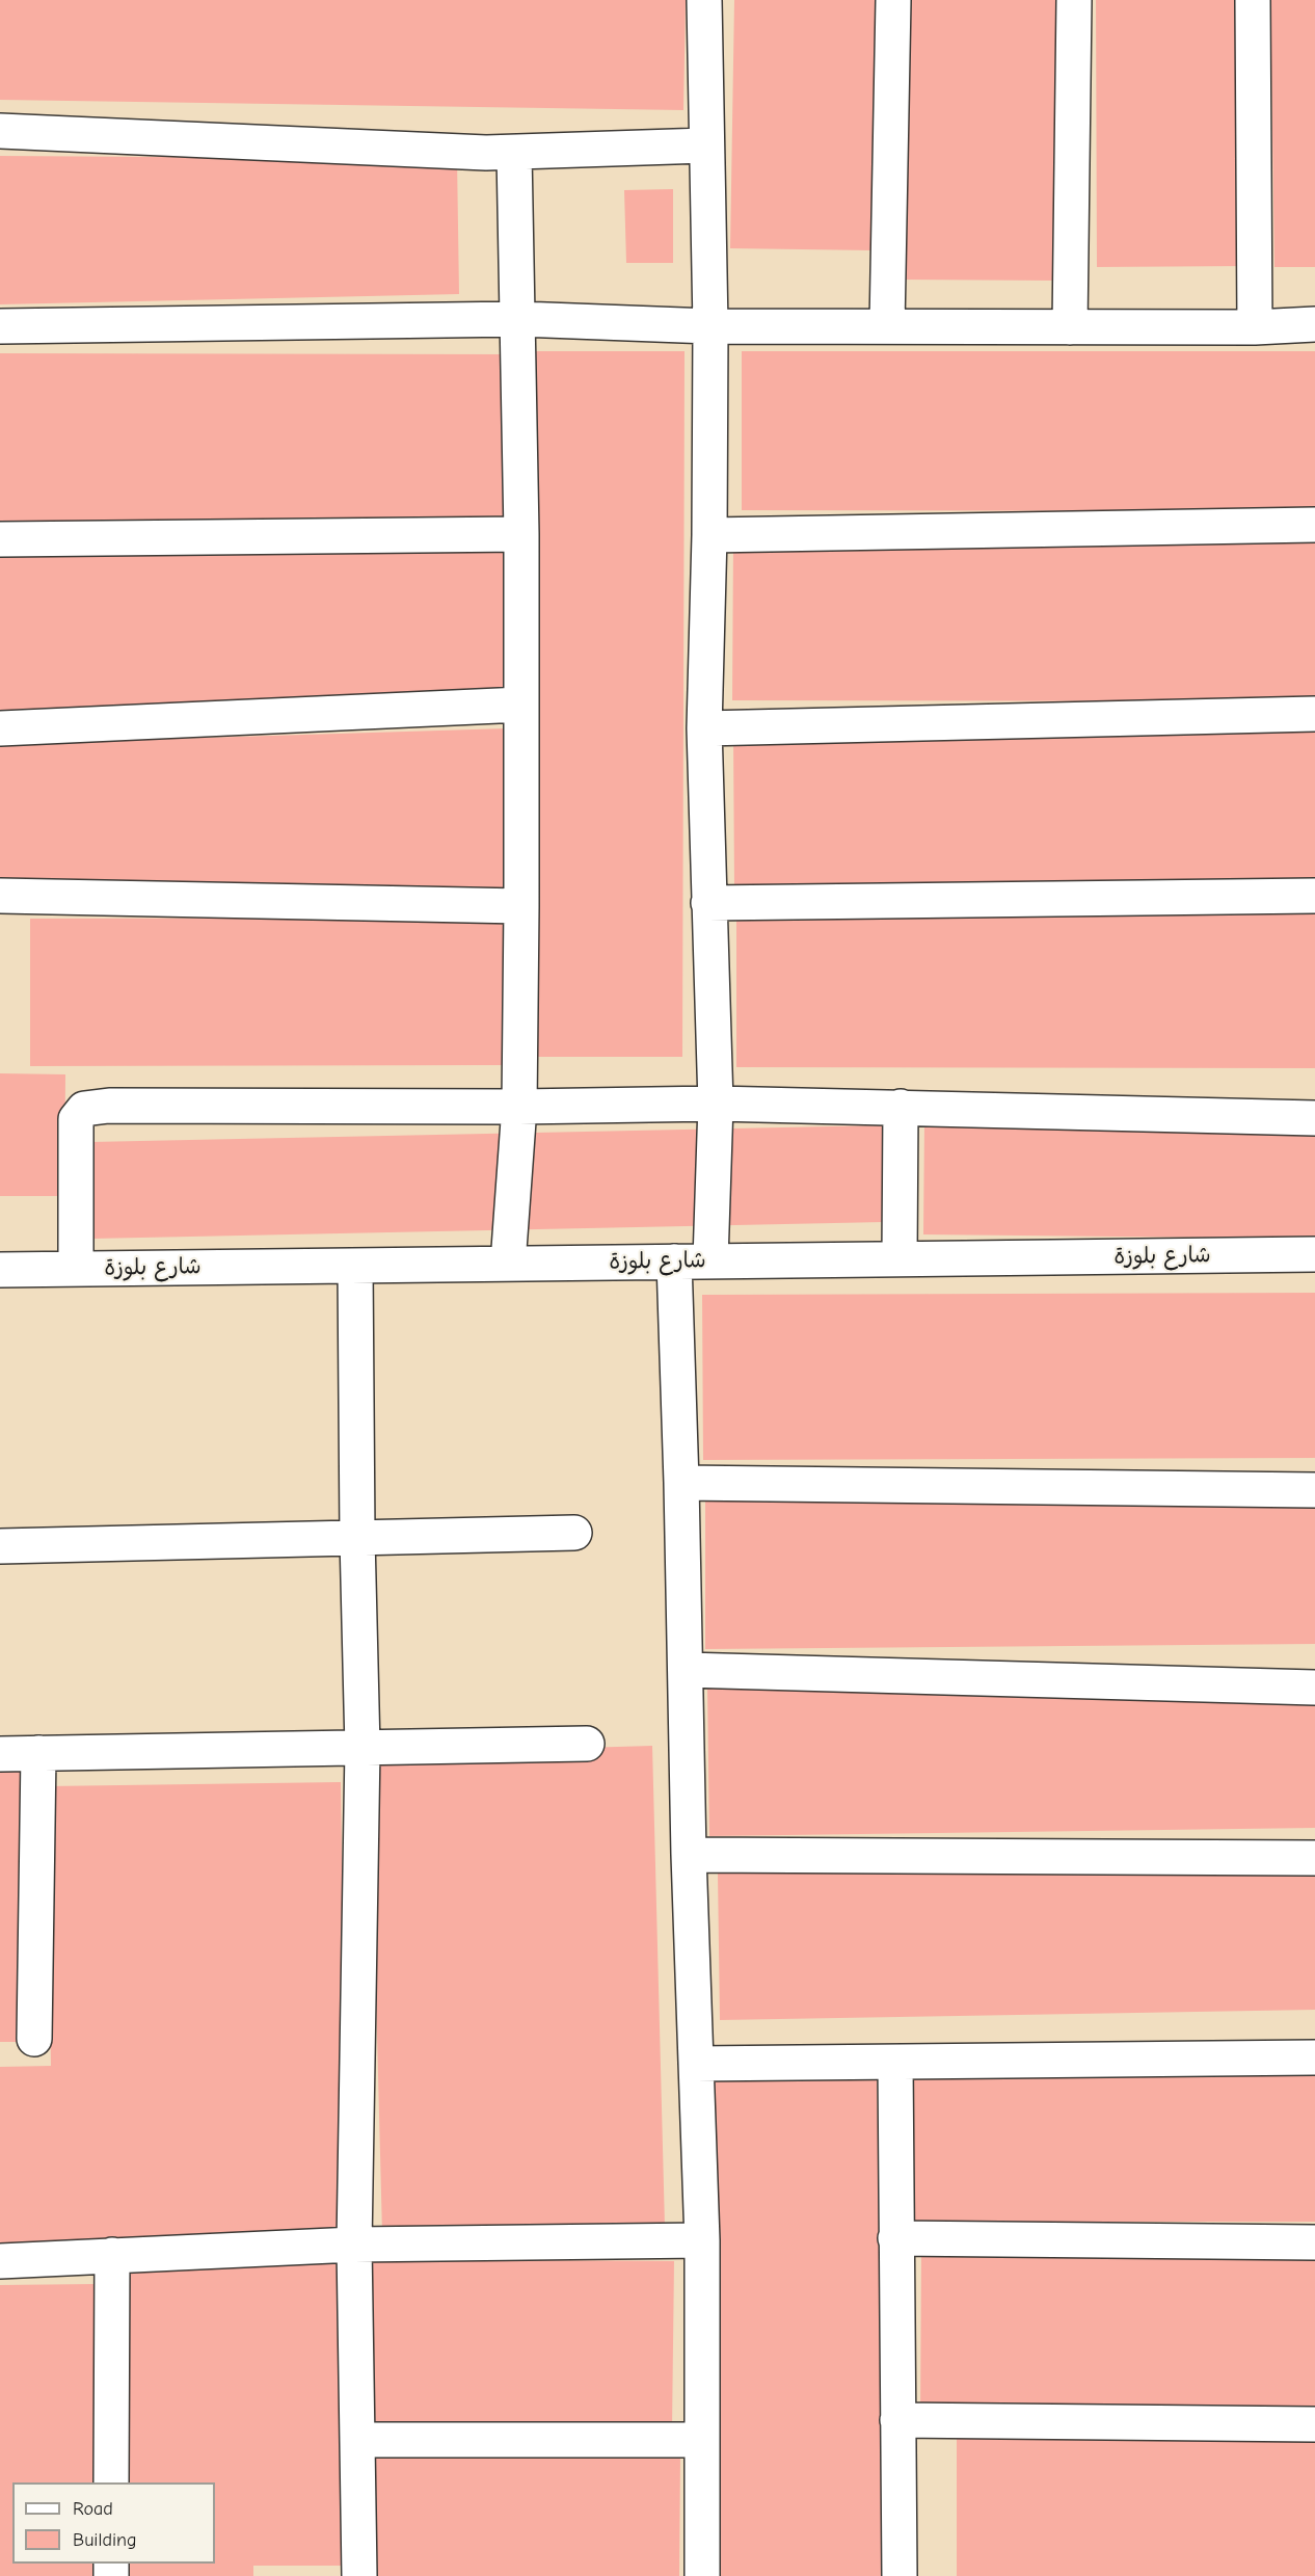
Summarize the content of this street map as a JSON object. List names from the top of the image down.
{
  "streets": {
    "street": ["شارع بلوزة"]
  },
  "legend": ["Road", "Building"]
}
